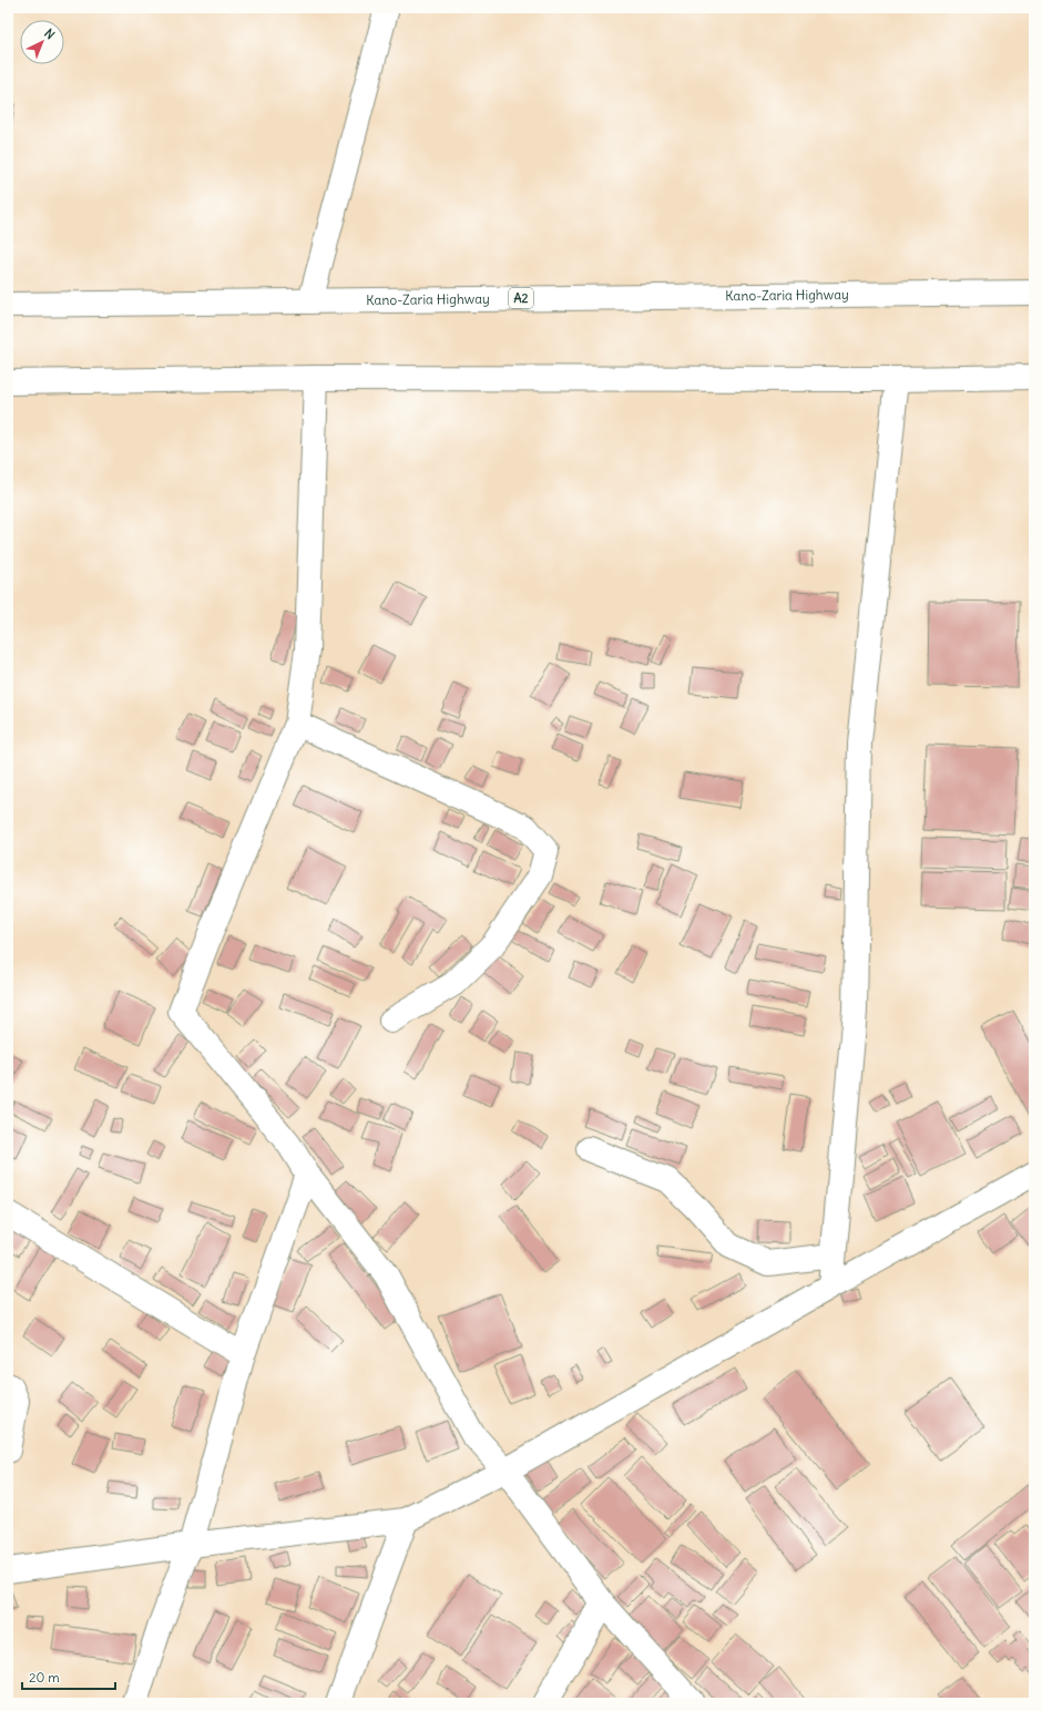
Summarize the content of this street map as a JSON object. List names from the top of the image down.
{
  "streets": {
    "main road": ["Kano-Zaria Highway", "A2"]
  },
  "scale_bar": "20 m",
  "north": "top right"
}
